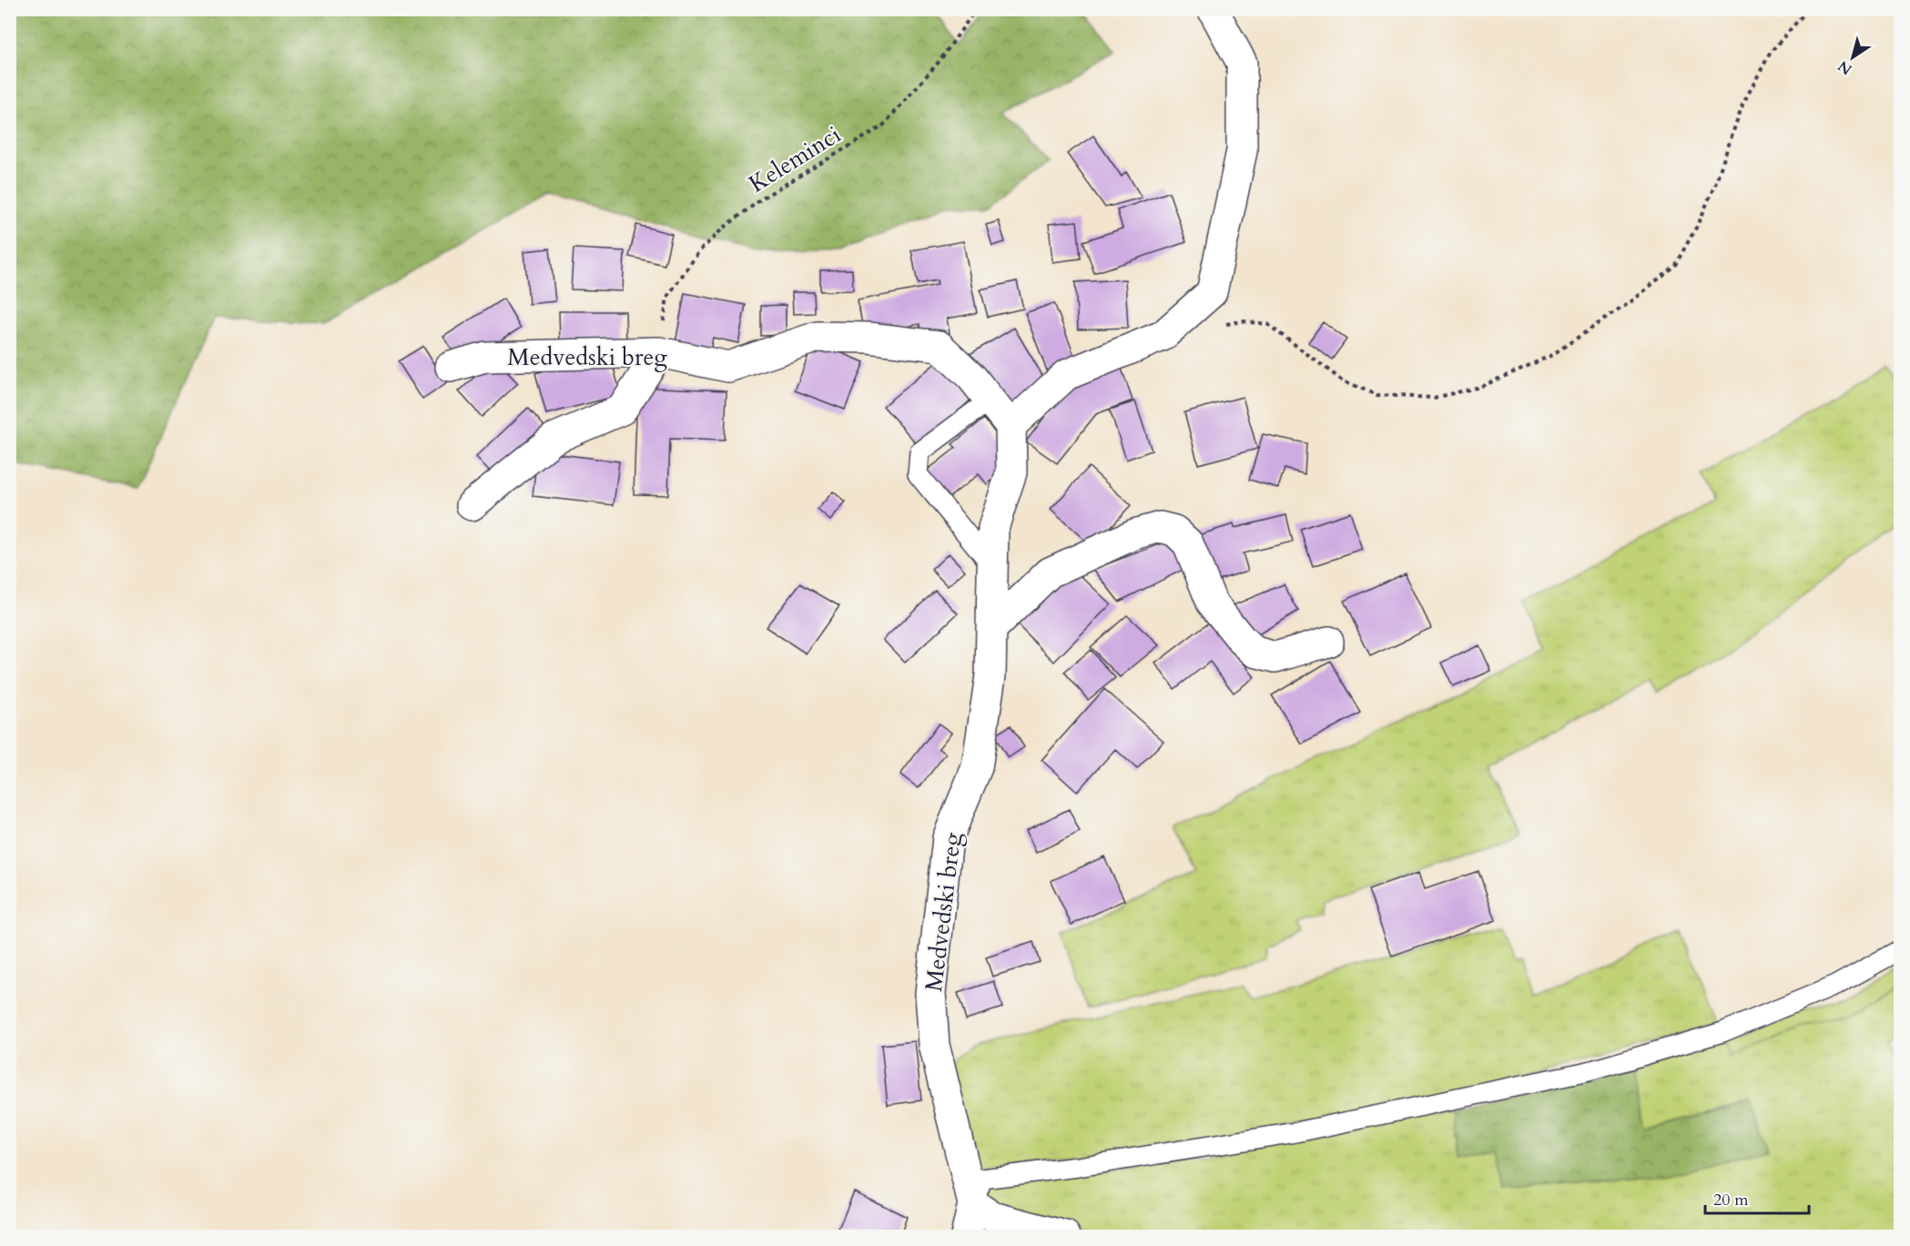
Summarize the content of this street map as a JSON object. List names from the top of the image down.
{
  "streets": {
    "street": ["Medvedski breg"],
    "path": ["Keleminci"]
  },
  "crossings": [
    ["Keleminci", "Medvedski breg"]
  ],
  "scale_bar": "20 m",
  "north": "bottom left"
}
